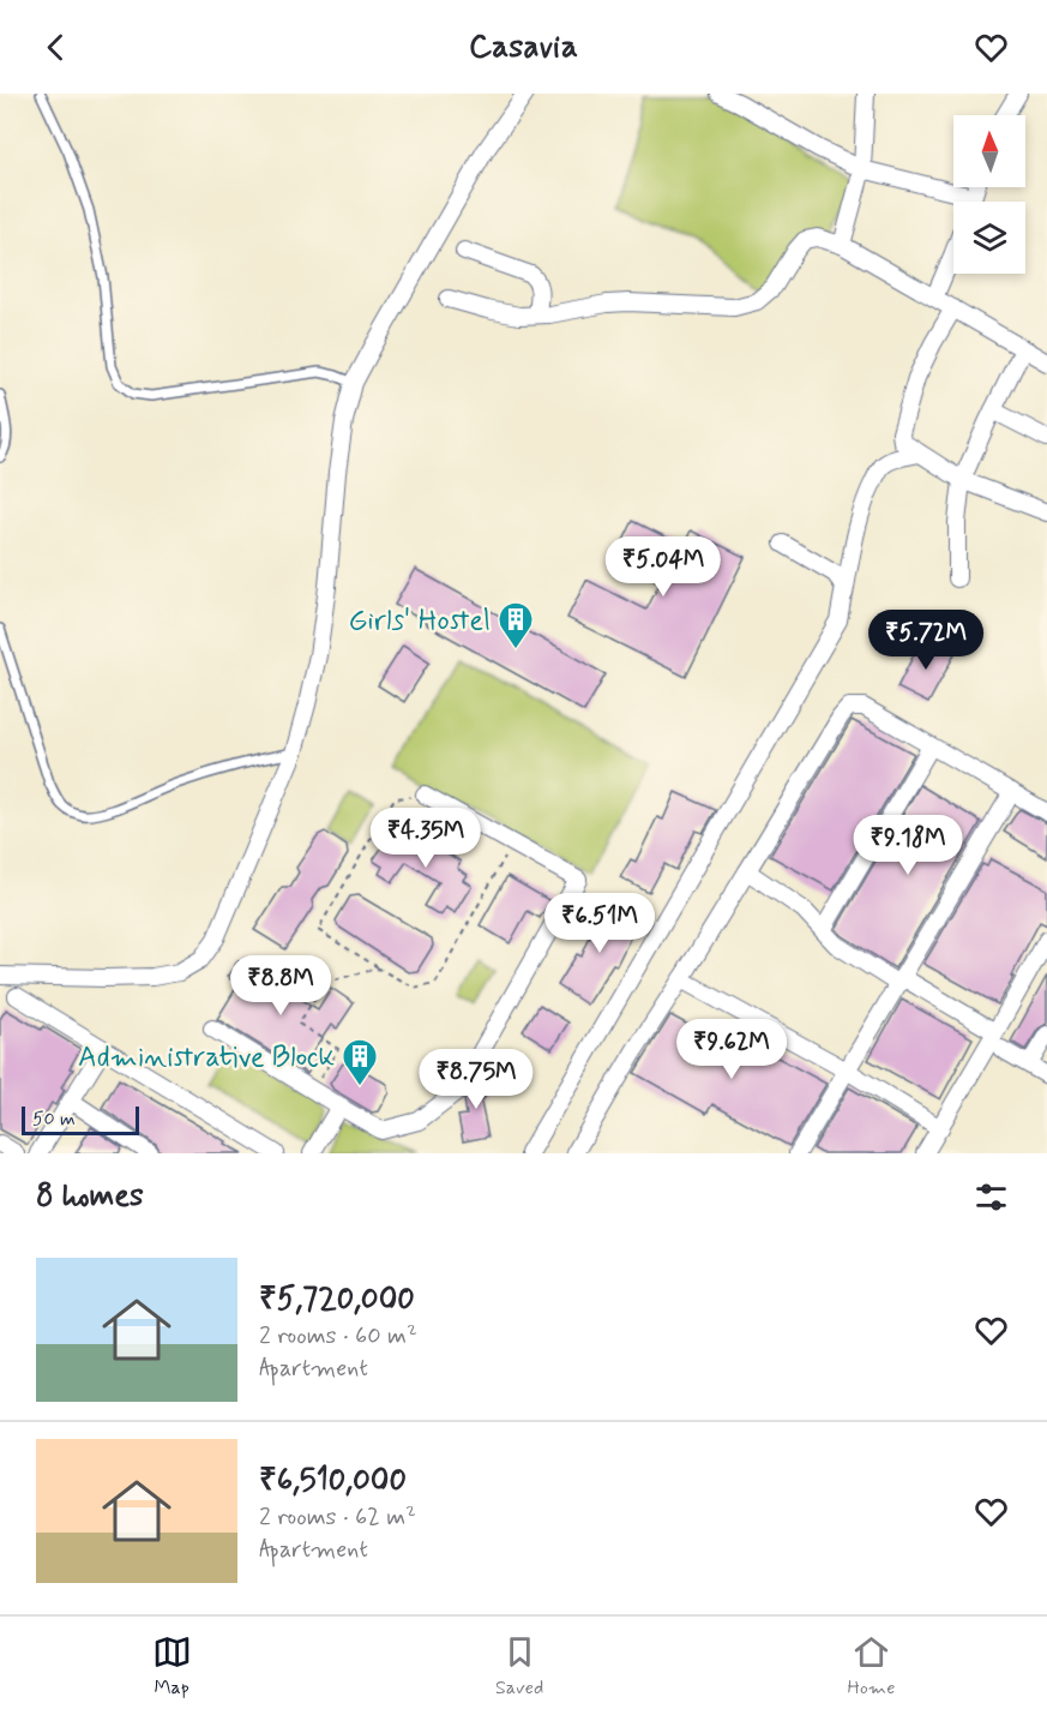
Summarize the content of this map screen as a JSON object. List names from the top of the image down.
{
  "places": {
    "building": ["Girls' Hostel", "Administrative Block"]
  },
  "scale_bar": "50 m",
  "north": "top",
  "page": {
    "header": "Casavia",
    "price": [
      "₹5.04M",
      "₹5.72M",
      "₹4.35M",
      "₹9.18M",
      "₹6.51M",
      "₹8.8M",
      "₹9.62M",
      "₹8.75M"
    ],
    "scale": "50 m",
    "heading": "8 homes",
    "list": [
      {
        "name": "₹5,720,000",
        "note": "2 rooms · 60 m² · Apartment"
      },
      {
        "name": "₹6,510,000",
        "note": "2 rooms · 62 m² · Apartment"
      }
    ],
    "tabs": ["Map", "Saved", "Home"]
  }
}
